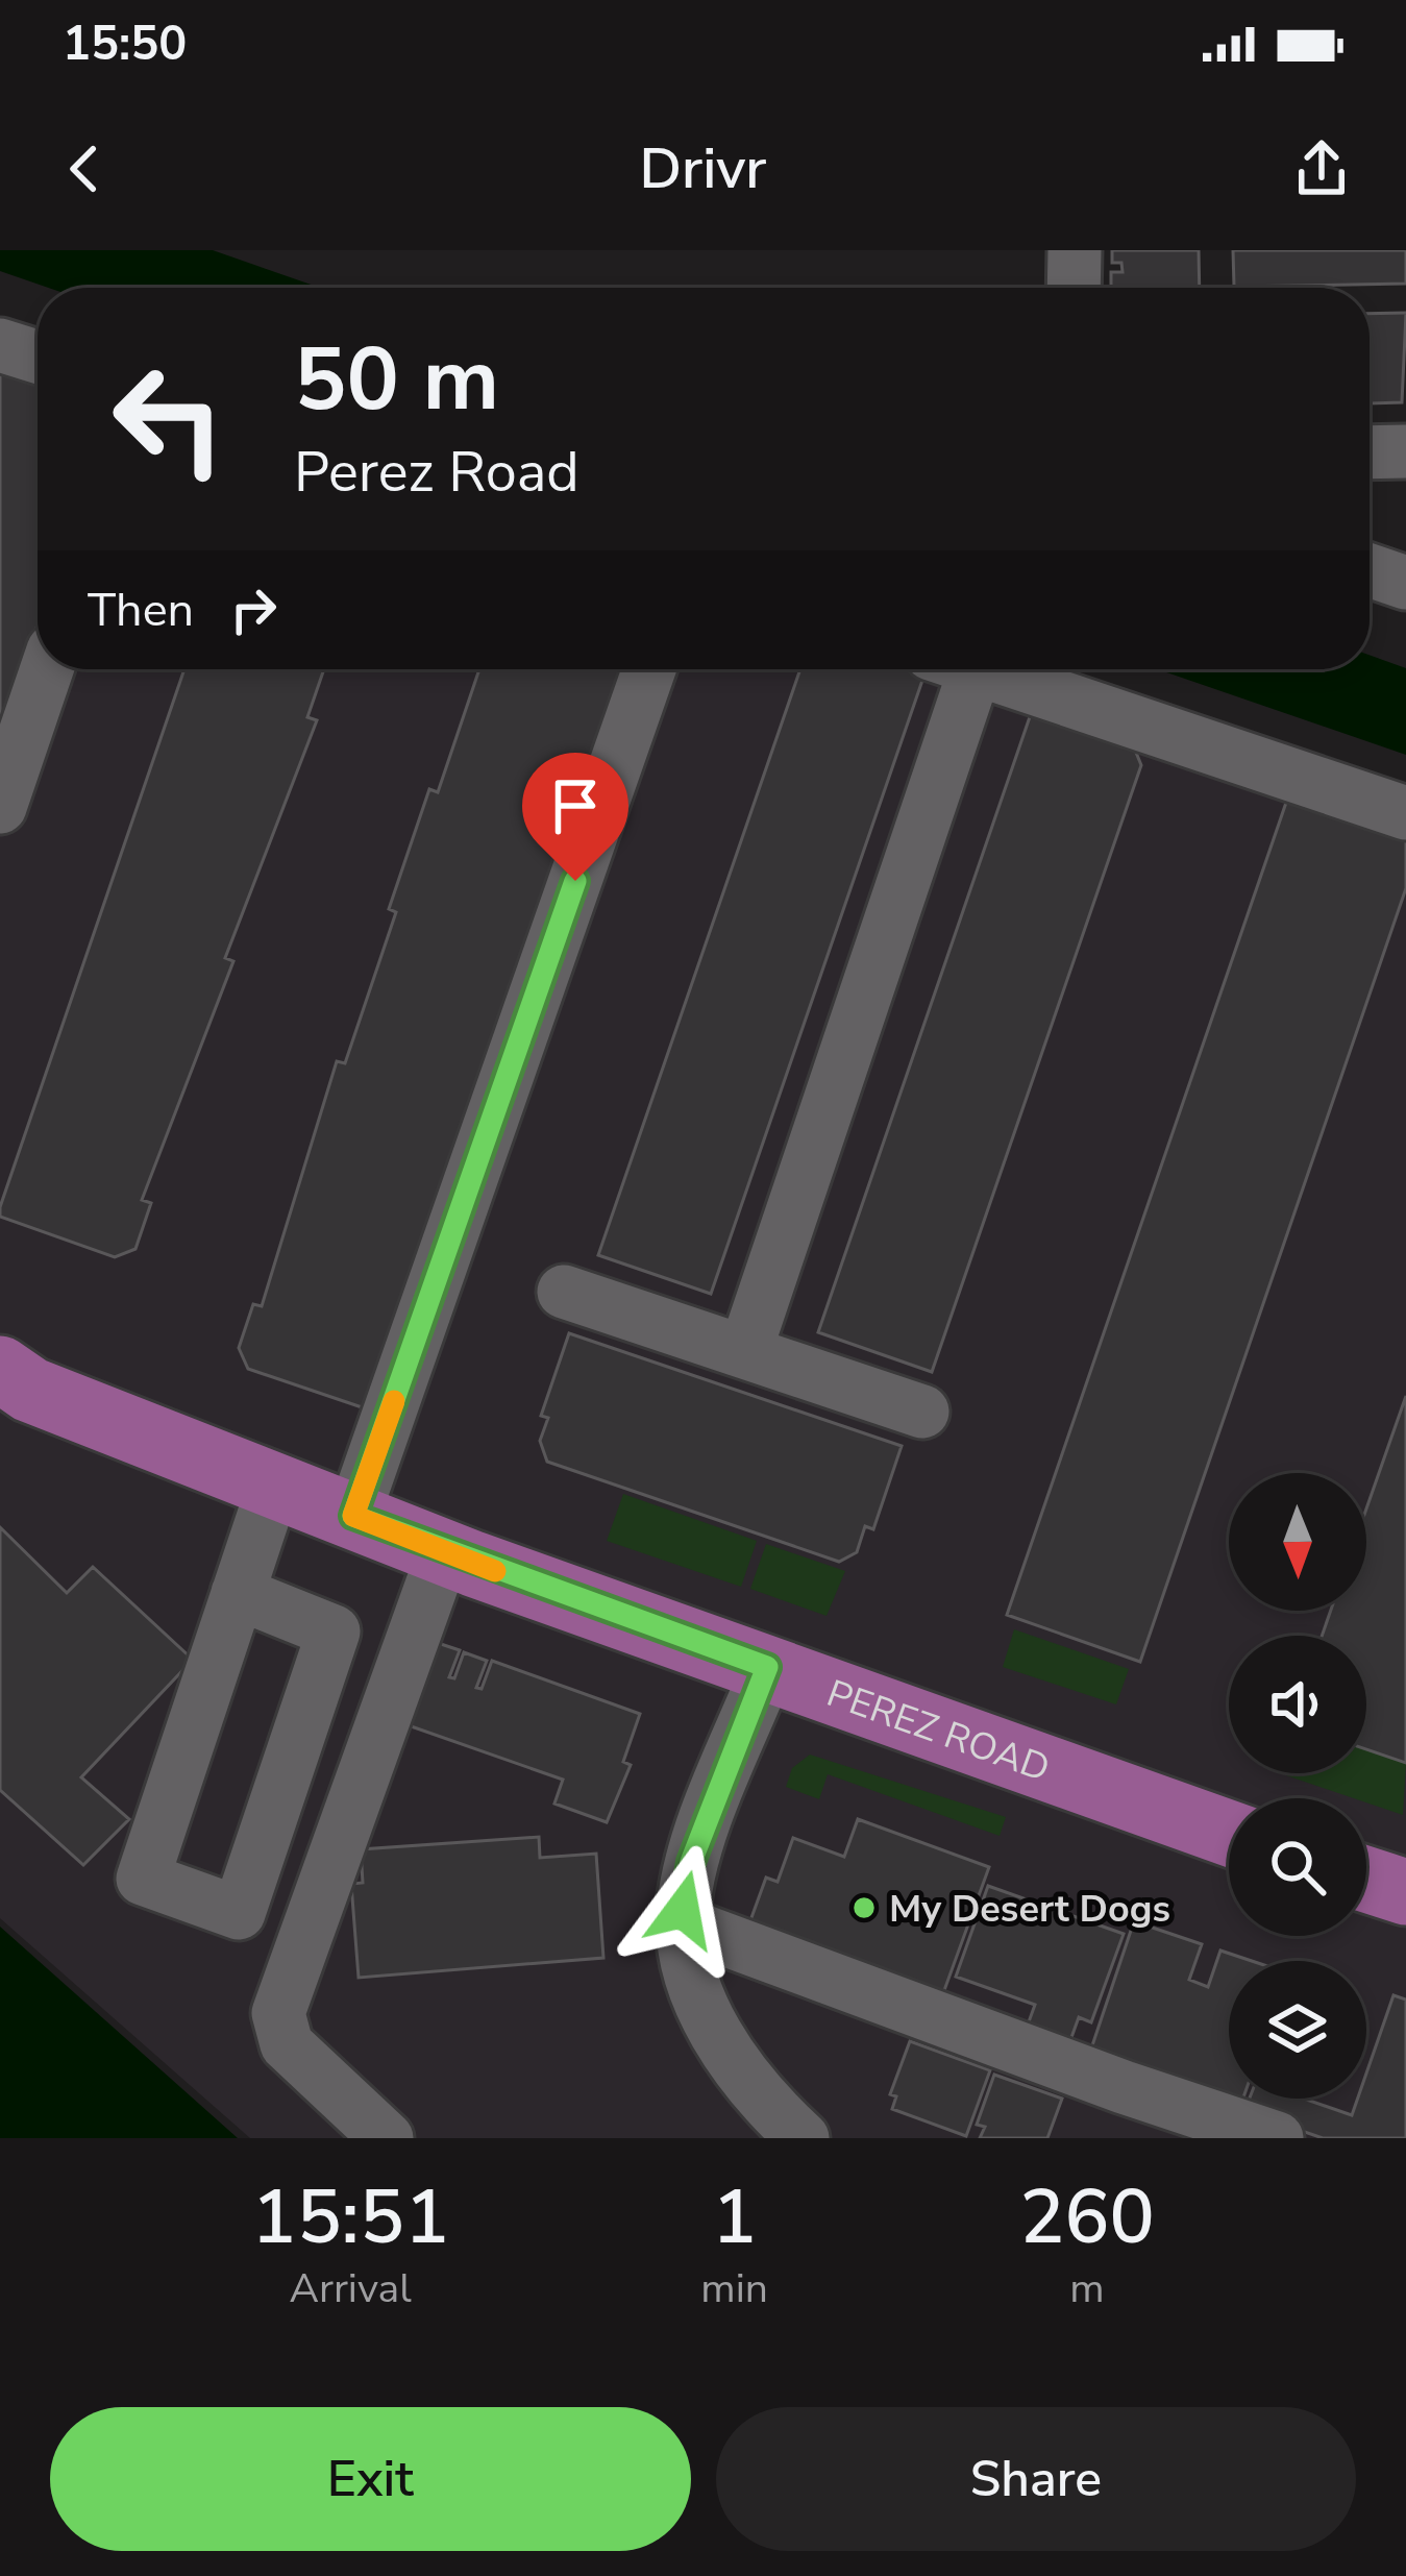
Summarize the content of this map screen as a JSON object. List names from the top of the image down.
{
  "streets": {
    "main road": ["PEREZ ROAD"]
  },
  "places": ["My Desert Dogs"],
  "north": "bottom",
  "page": {
    "status": "15:50",
    "header": "Drivr",
    "turn": ["50 m", "Perez Road"],
    "then": "Then",
    "eta": [
      "15:51",
      "Arrival",
      "1",
      "min",
      "260",
      "m"
    ],
    "buttons": ["Exit", "Share"]
  }
}
